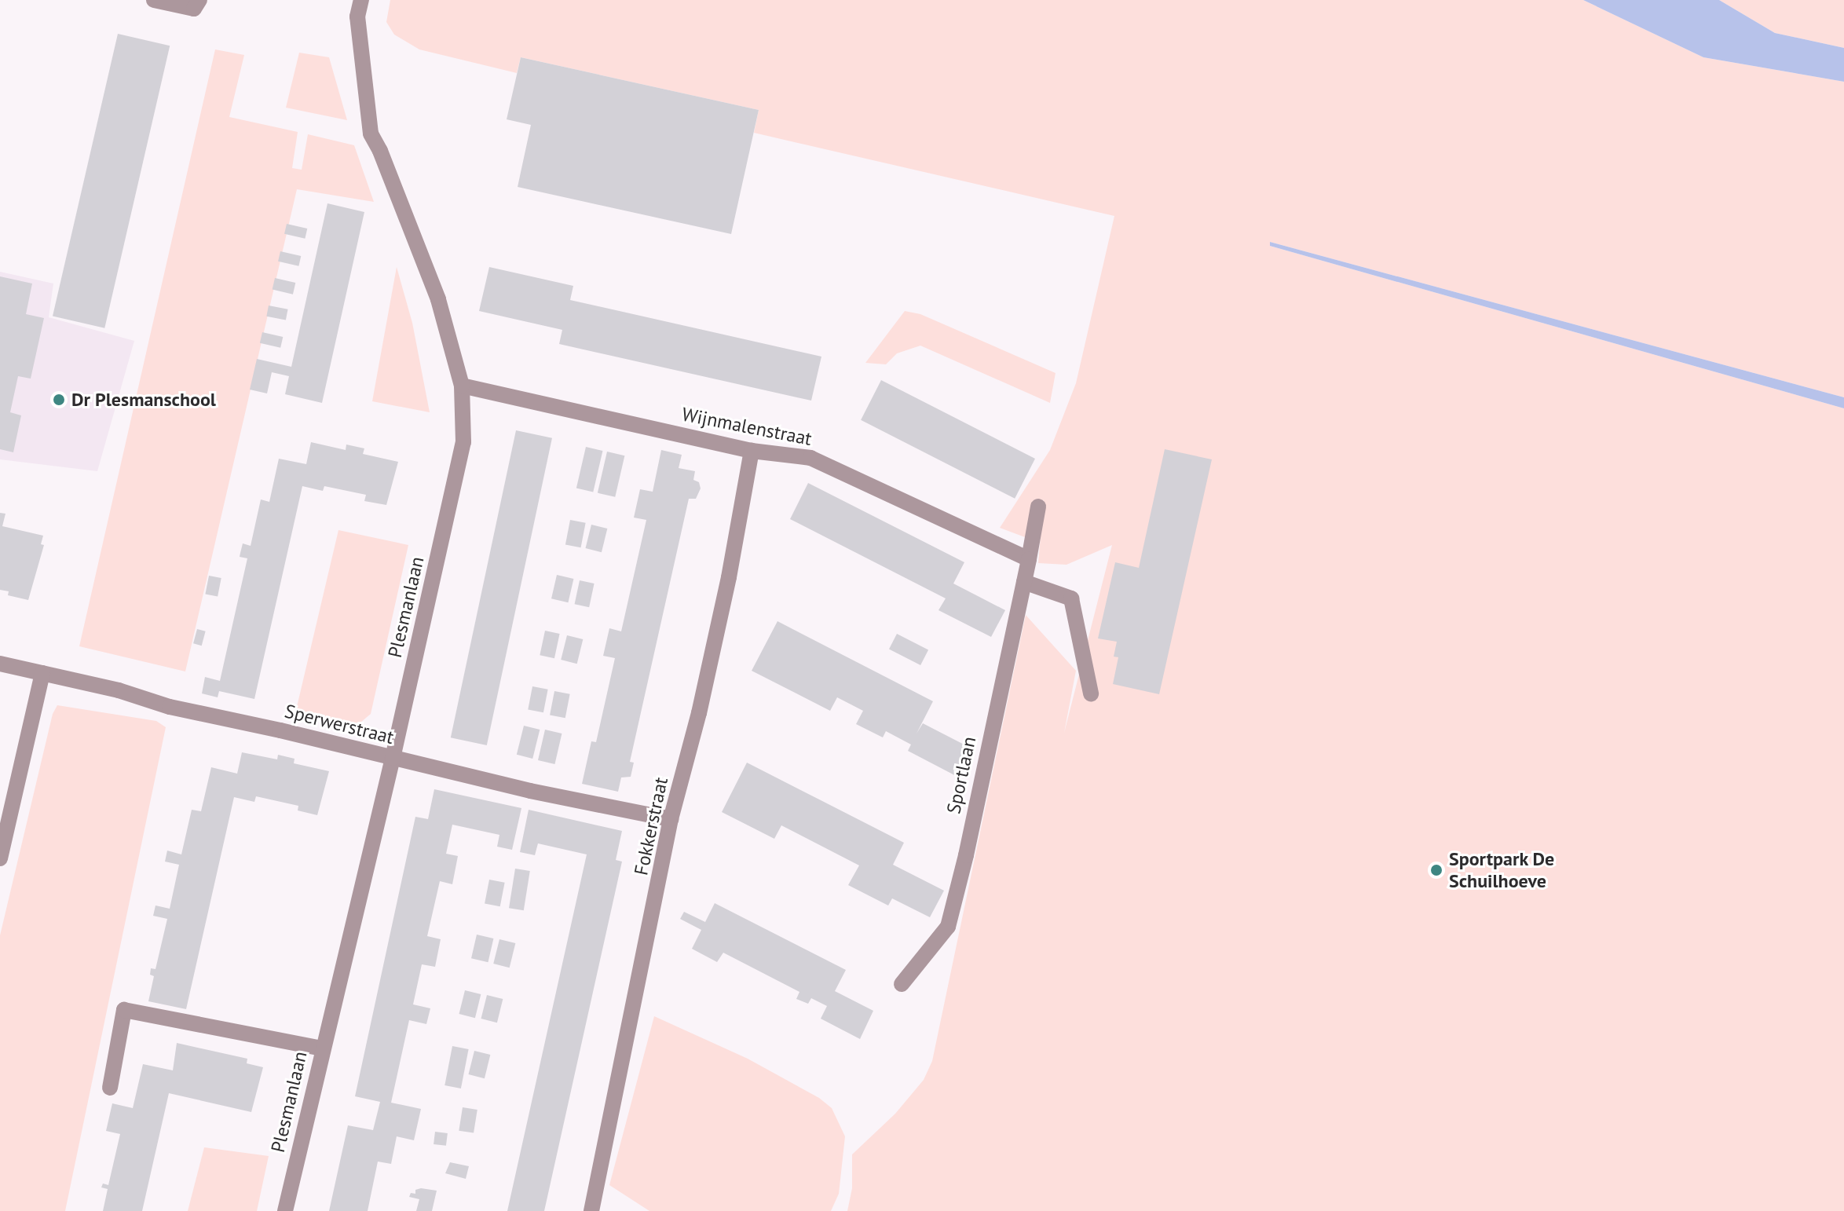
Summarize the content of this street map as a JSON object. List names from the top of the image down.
{
  "streets": {
    "street": [
      "Wijnmalenstraat",
      "Plesmanlaan",
      "Sperwerstraat",
      "Sportlaan",
      "Fokkerstraat"
    ]
  },
  "crossings": [
    ["Wijnmalenstraat", "Plesmanlaan"],
    ["Wijnmalenstraat", "Sportlaan"],
    ["Wijnmalenstraat", "Fokkerstraat"],
    ["Plesmanlaan", "Sperwerstraat"],
    ["Sperwerstraat", "Fokkerstraat"]
  ],
  "places": ["Dr Plesmanschool", "Sportpark De Schuilhoeve"]
}
